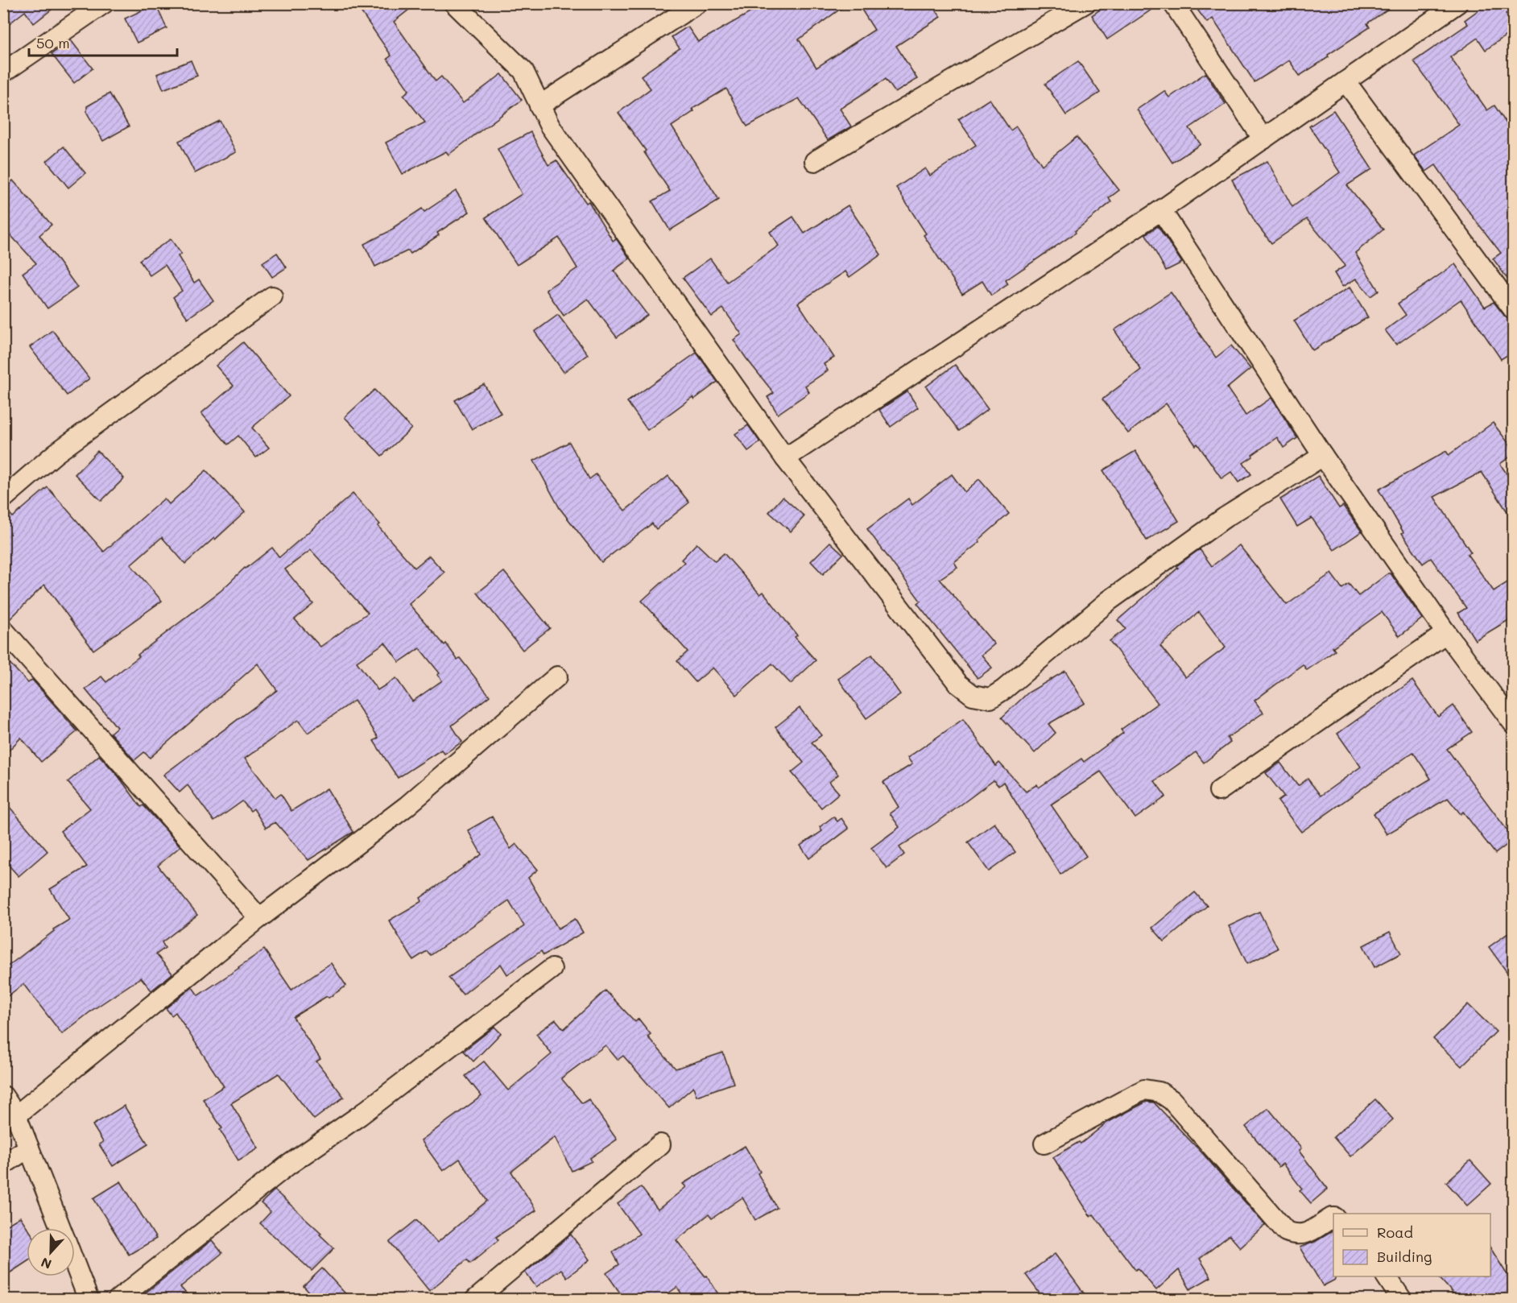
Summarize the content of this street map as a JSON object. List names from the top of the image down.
{
  "legend": ["Road", "Building"],
  "scale_bar": "50 m",
  "north": "bottom"
}
